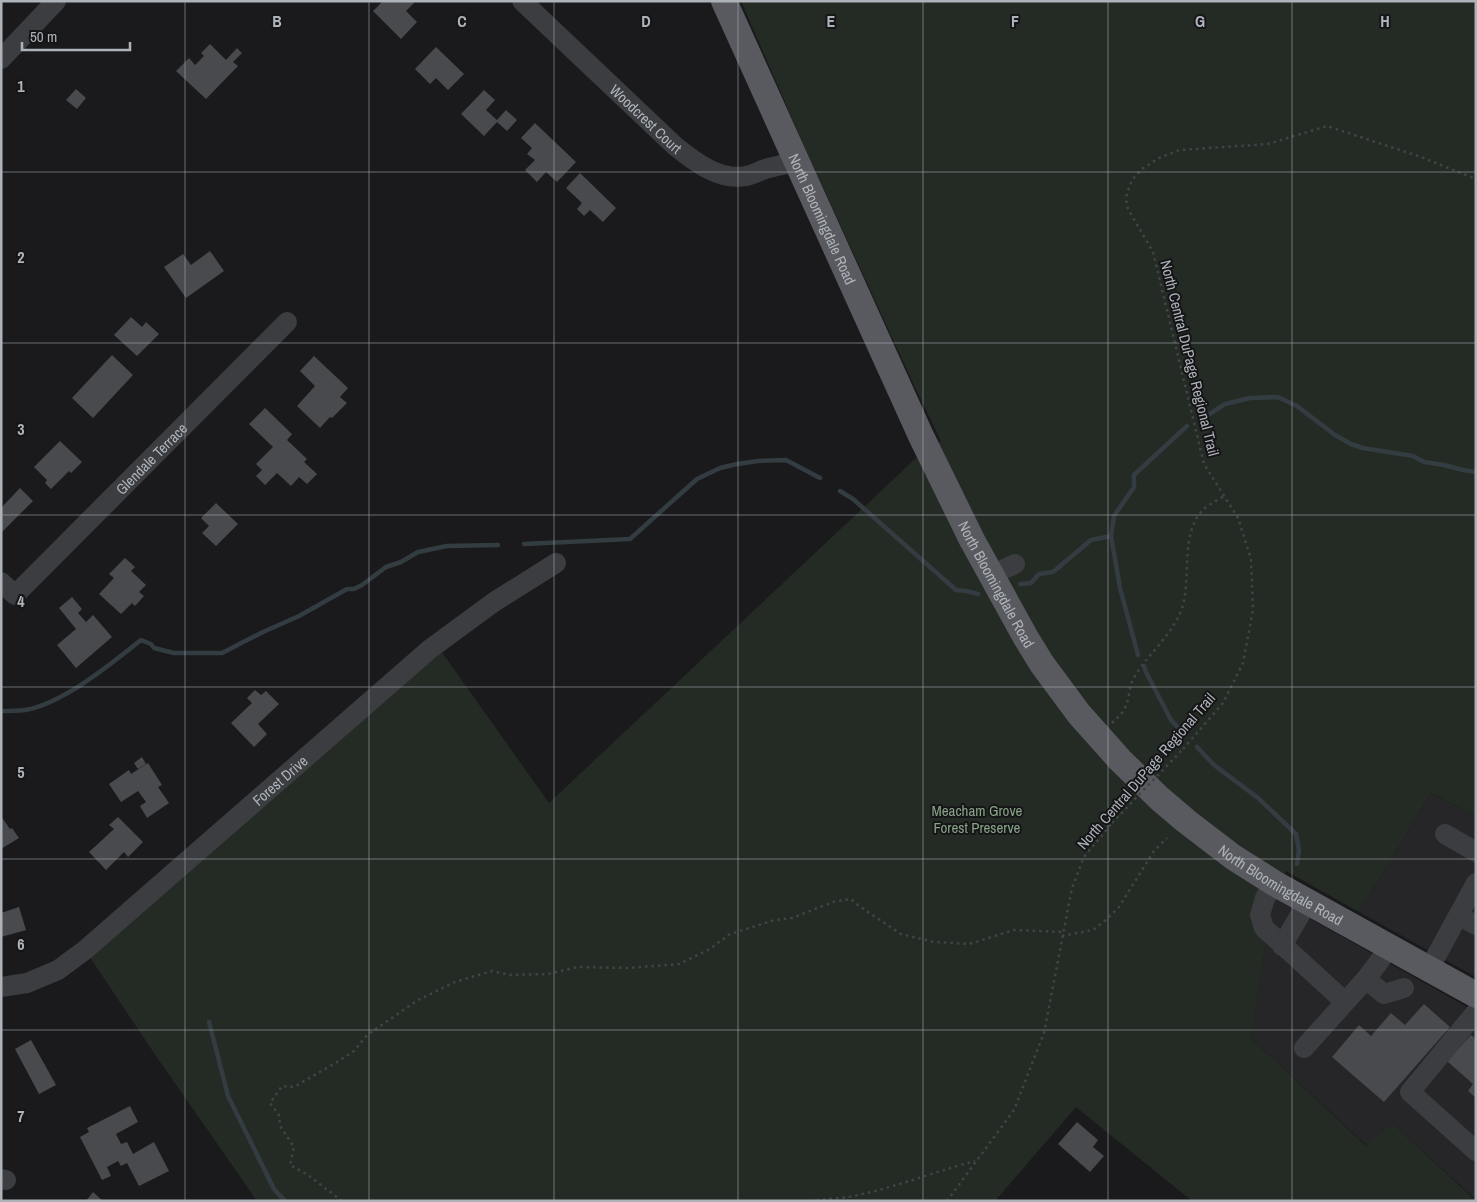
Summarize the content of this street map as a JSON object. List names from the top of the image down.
{
  "streets": {
    "main road": ["North Bloomingdale Road"],
    "street": ["Woodcrest Court", "Glendale Terrace", "Forest Drive"],
    "path": ["North Central DuPage Regional Trail"]
  },
  "crossings": [
    ["Woodcrest Court", "North Bloomingdale Road"]
  ],
  "parks": ["Meacham Grove Forest Preserve"],
  "scale_bar": "50 m",
  "grid": {
    "columns": [
      "B",
      "C",
      "D",
      "E",
      "F",
      "G",
      "H"
    ],
    "rows": [
      "1",
      "2",
      "3",
      "4",
      "5",
      "6",
      "7"
    ]
  }
}
